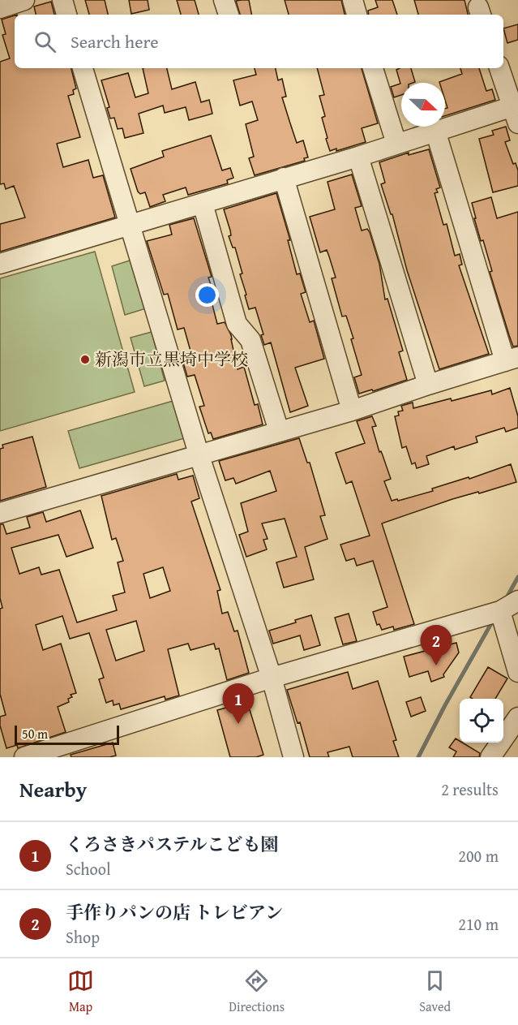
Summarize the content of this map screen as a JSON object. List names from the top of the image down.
{
  "places": ["新潟市立黒埼中学校"],
  "scale_bar": "50 m",
  "north": "right",
  "page": {
    "search": "Search here",
    "pins": ["2", "1"],
    "scale": "50 m",
    "heading": ["Nearby", "2 results"],
    "list": [
      {
        "mark": "1",
        "name": "くろさきパステルこども園",
        "note": "School",
        "value": "200 m"
      },
      {
        "mark": "2",
        "name": "手作りパンの店 トレビアン",
        "note": "Shop",
        "value": "210 m"
      }
    ],
    "nav": ["Map", "Directions", "Saved"]
  }
}
